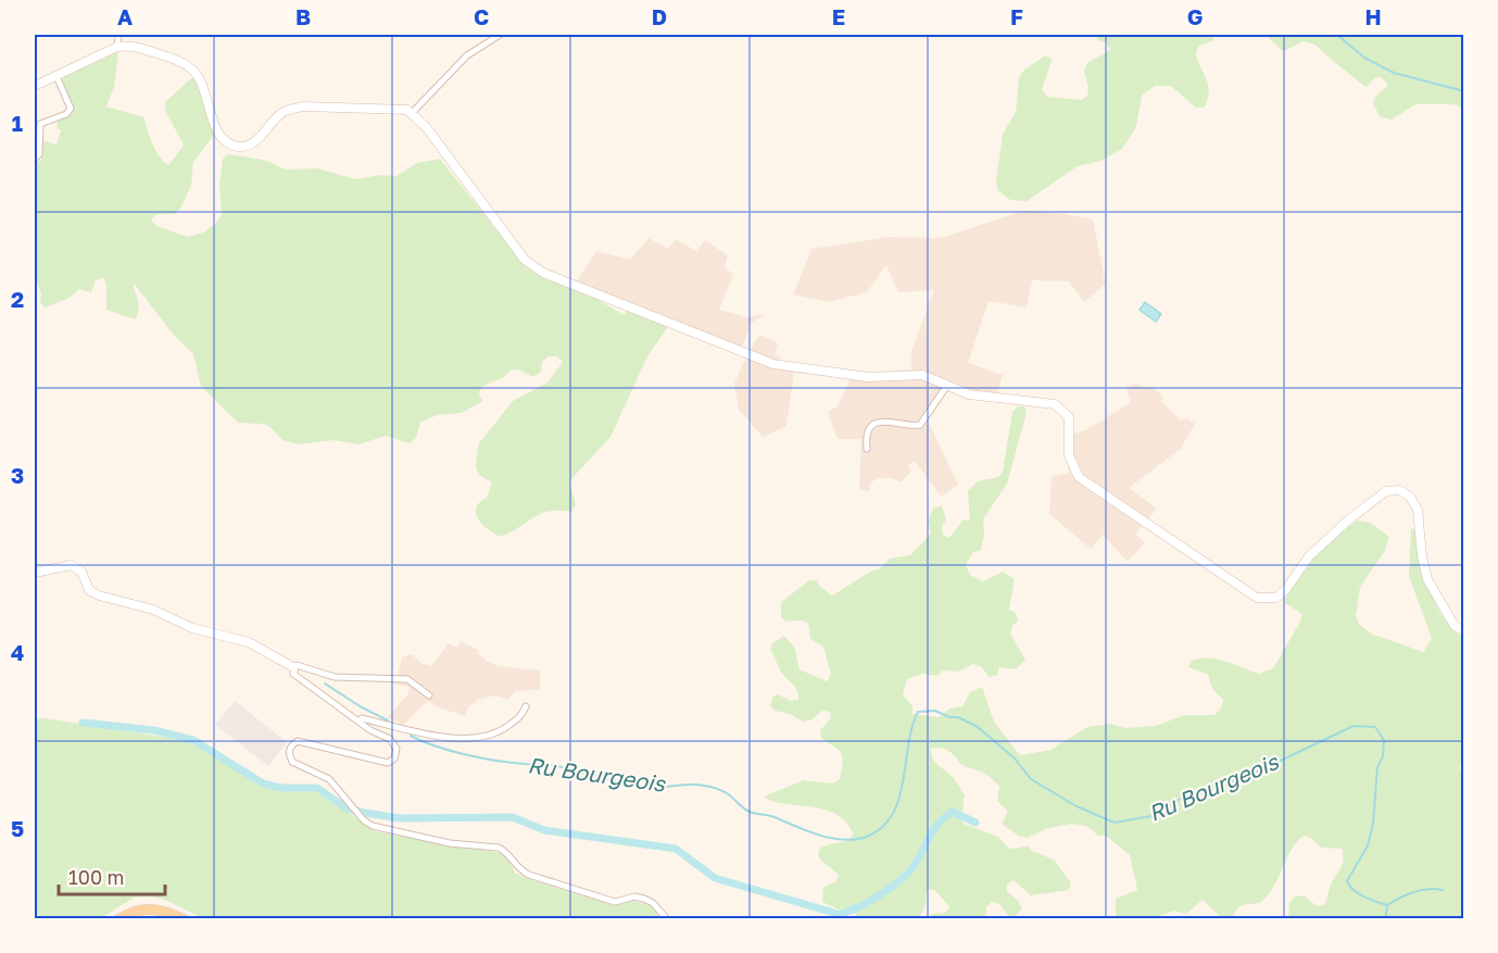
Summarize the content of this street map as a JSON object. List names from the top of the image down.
{
  "water": ["Ru Bourgeois"],
  "scale_bar": "100 m",
  "grid": {
    "columns": [
      "A",
      "B",
      "C",
      "D",
      "E",
      "F",
      "G",
      "H"
    ],
    "rows": [
      "1",
      "2",
      "3",
      "4",
      "5"
    ]
  }
}
